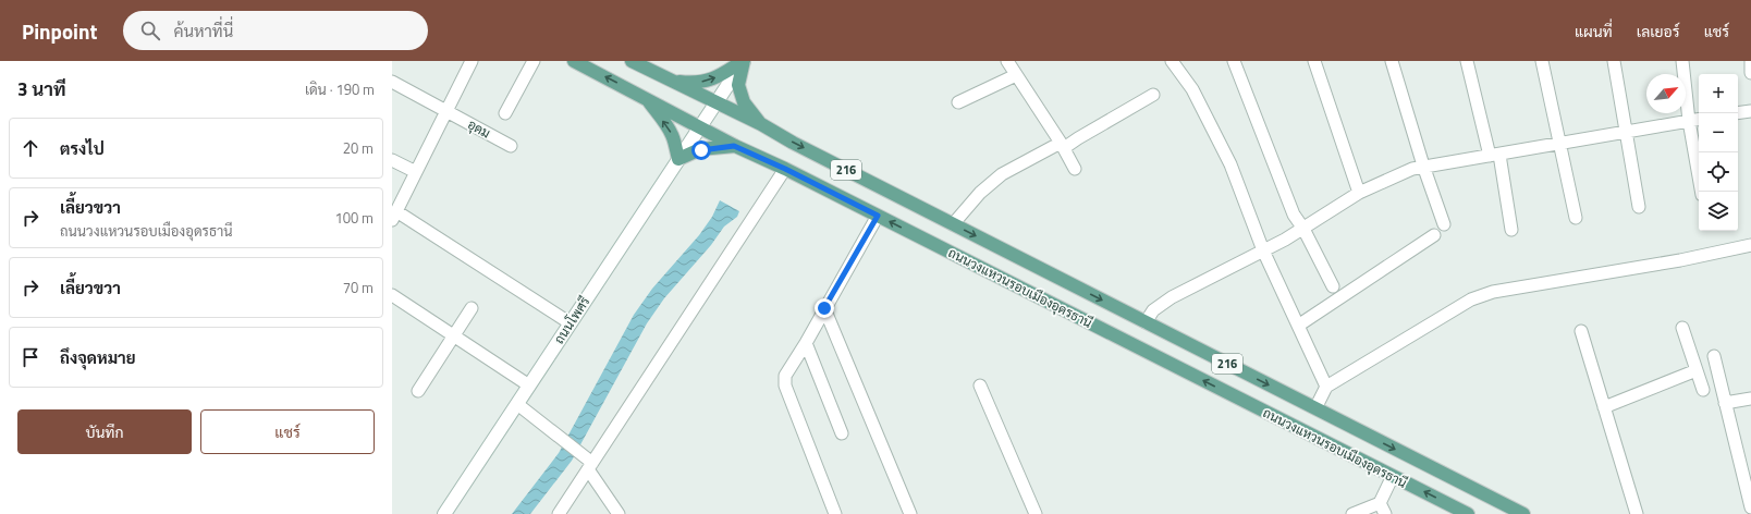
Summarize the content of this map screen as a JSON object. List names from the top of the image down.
{
  "streets": {
    "main road": ["216", "ถนนวงแหวนรอบเมืองอุดรธานี", "ถนนโพศรี"],
    "street": ["อุดม"]
  },
  "crossings": [
    ["ถนนวงแหวนรอบเมืองอุดรธานี", "ถนนโพศรี"]
  ],
  "north": "top right",
  "page": {
    "header": "Pinpoint",
    "search": "ค้นหาที่นี่",
    "nav": ["แผนที่", "เลเยอร์", "แชร์"],
    "heading": ["3 นาที", "เดิน · 190 m"],
    "map_buttons": ["+", "−"],
    "list": [
      ["ตรงไป", "20 m"],
      ["เลี้ยวขวา", "ถนนวงแหวนรอบเมืองอุดรธานี", "100 m"],
      ["เลี้ยวขวา", "70 m"],
      "ถึงจุดหมาย"
    ],
    "buttons": ["บันทึก", "แชร์"]
  }
}
